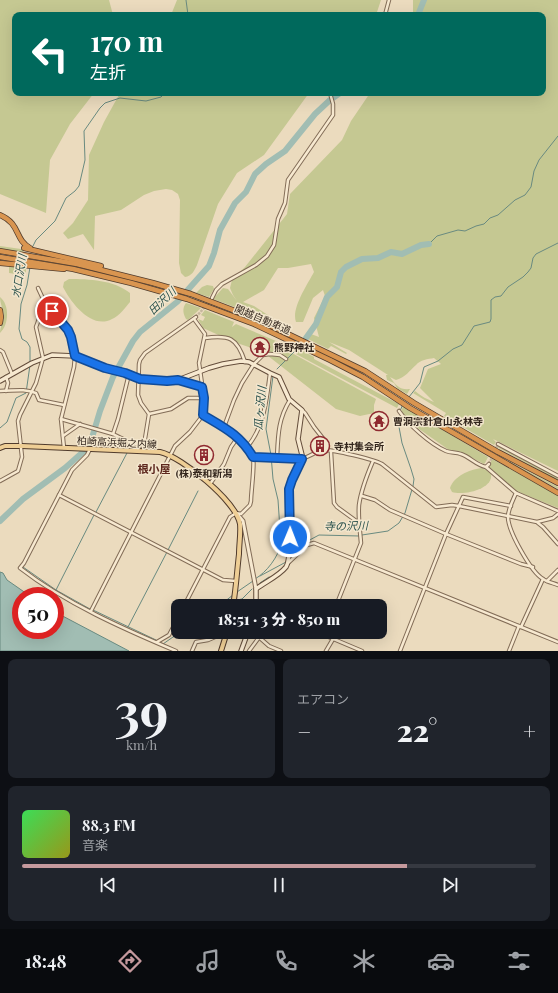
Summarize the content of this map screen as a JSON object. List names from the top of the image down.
{
  "streets": {
    "highway": ["関越自動車道"],
    "main road": ["柏崎高浜堀之内線"]
  },
  "districts": ["根小屋"],
  "water": [
    "水口沢川",
    "田沢川",
    "瓜ヶ沢川",
    "寺の沢川"
  ],
  "places": {
    "temple": ["熊野神社", "曹洞宗針倉山永林寺"],
    "building": ["寺村集会所", "(株)泰和新潟"]
  },
  "page": {
    "turn": ["170 m", "左折"],
    "limit": "50",
    "trip": "18:51 · 3 分 · 850 m",
    "tile": [
      ["39", "km/h"],
      "エアコン"
    ],
    "heat": ["−", "22°", "+"],
    "song": ["88.3 FM", "音楽"],
    "tabs": "18:48"
  }
}
